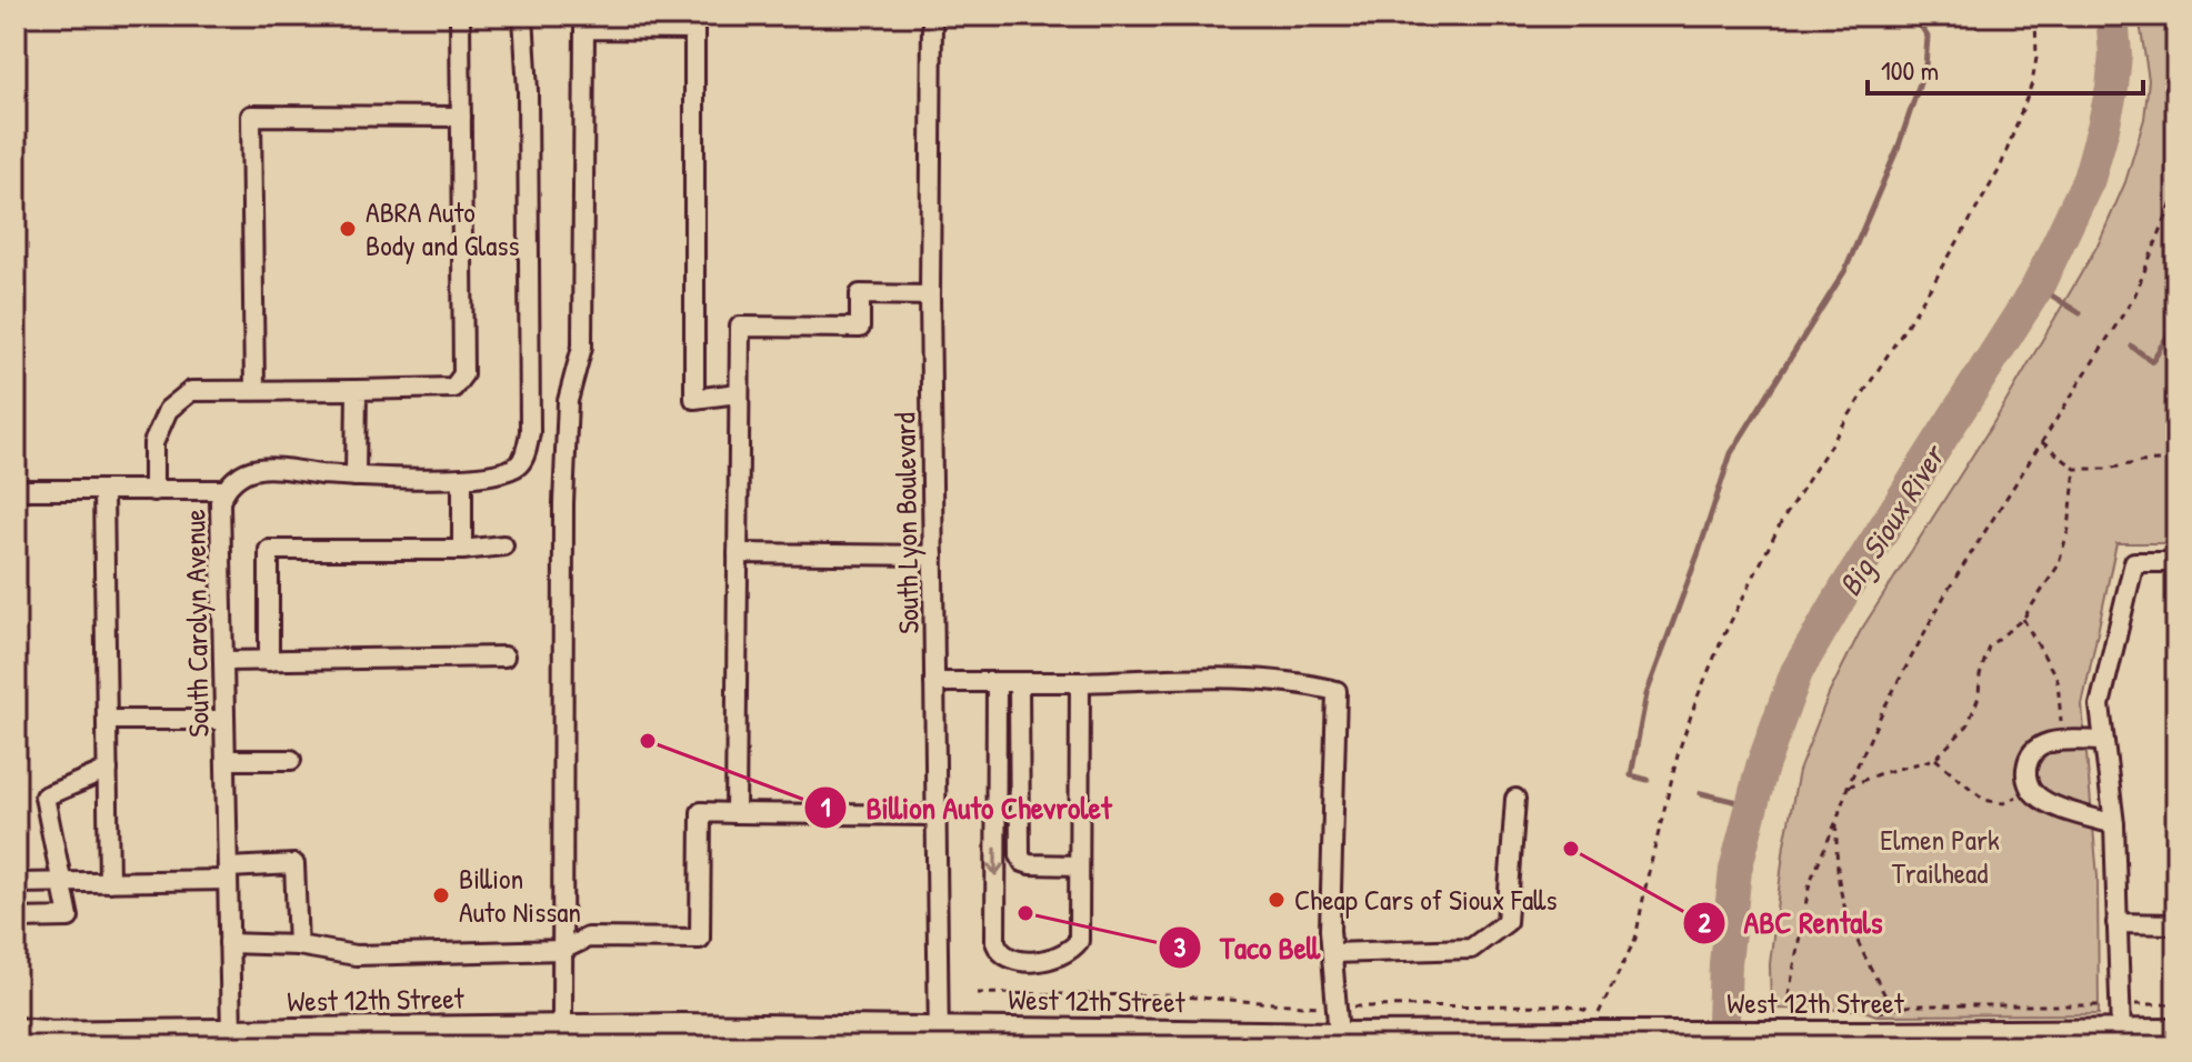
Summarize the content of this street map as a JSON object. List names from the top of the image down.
{
  "streets": {
    "main road": ["West 12th Street"],
    "street": ["South Lyon Boulevard", "South Carolyn Avenue"]
  },
  "crossings": [
    ["South Lyon Boulevard", "West 12th Street"],
    ["South Carolyn Avenue", "West 12th Street"]
  ],
  "water": ["Big Sioux River"],
  "parks": ["Elmen Park Trailhead"],
  "places": [
    "ABRA Auto Body and Glass",
    "Billion Auto Chevrolet",
    "ABC Rentals",
    "Billion Auto Nissan",
    "Cheap Cars of Sioux Falls",
    "Taco Bell"
  ],
  "scale_bar": "100 m"
}
